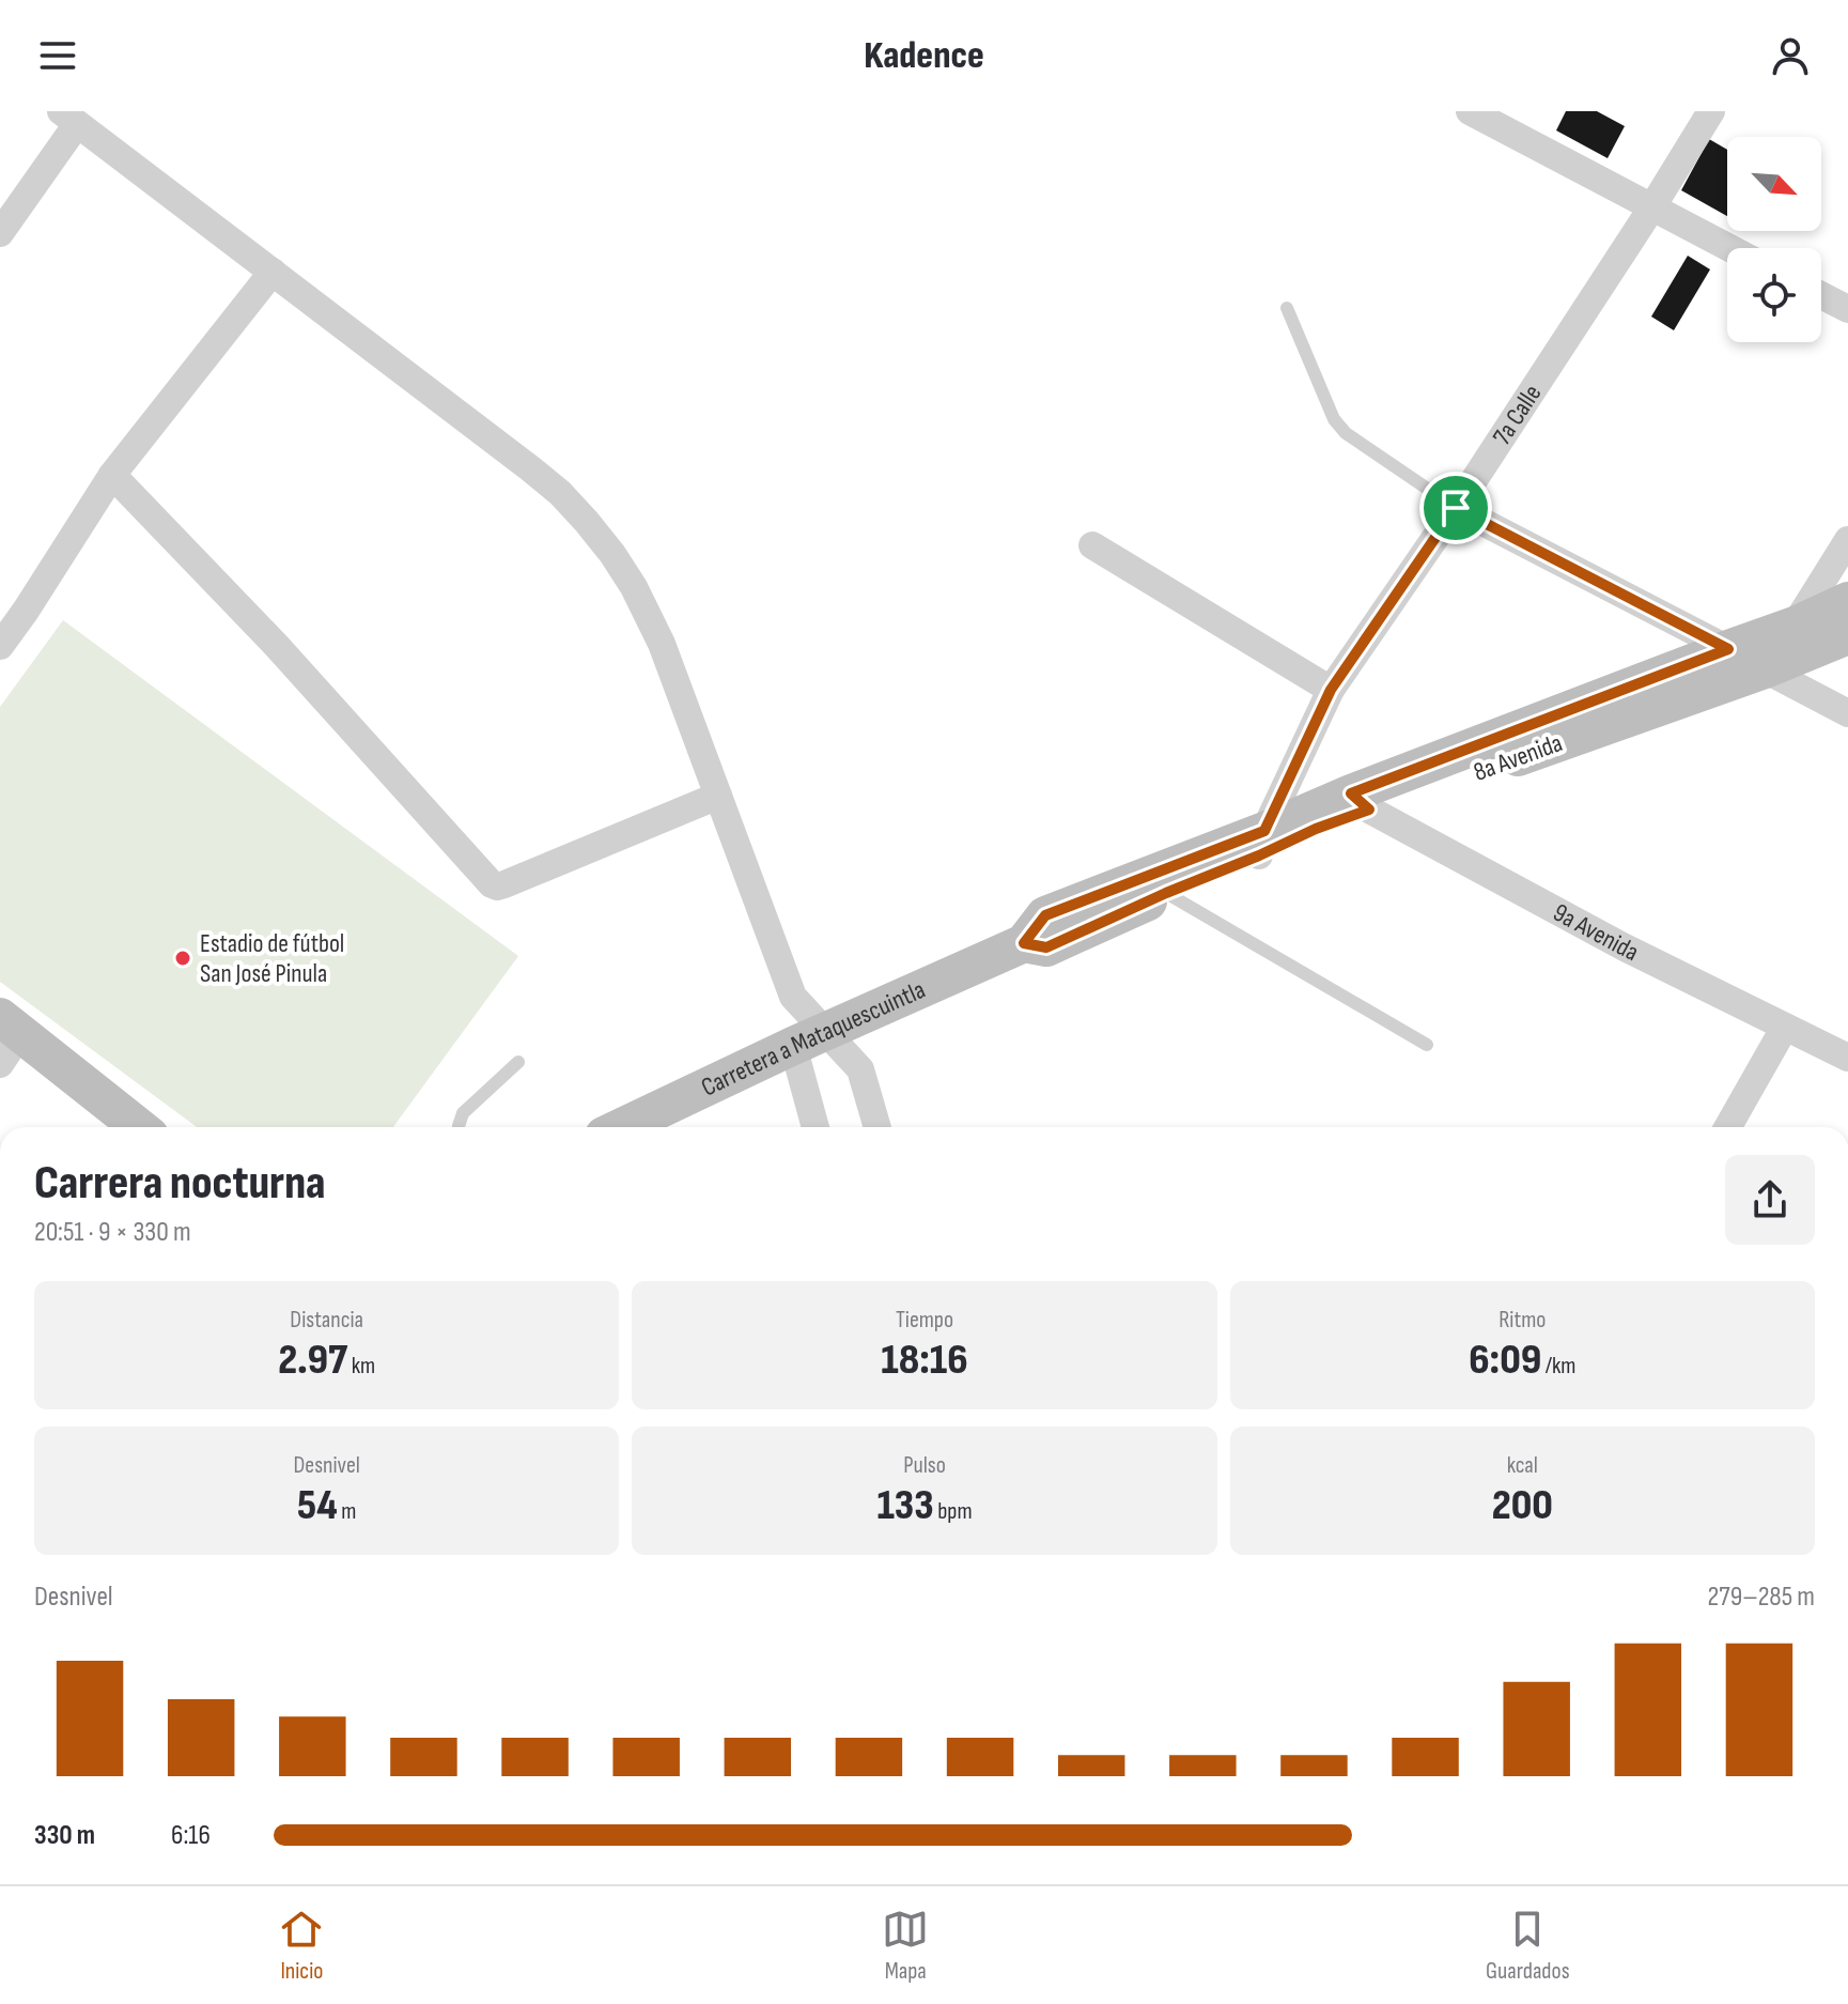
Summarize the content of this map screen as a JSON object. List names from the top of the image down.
{
  "streets": {
    "main road": ["8a Avenida", "Carretera a Mataquescuintla"],
    "street": ["7a Calle", "9a Avenida"]
  },
  "crossings": [
    ["7a Calle", "8a Avenida"],
    ["8a Avenida", "9a Avenida"],
    ["8a Avenida", "Carretera a Mataquescuintla"]
  ],
  "places": ["Estadio de fútbol San José Pinula"],
  "north": "bottom right",
  "page": {
    "header": "Kadence",
    "heading": ["Carrera nocturna", "20:51 · 9 × 330 m"],
    "stats": [
      ["Distancia", "2.97 km"],
      ["Tiempo", "18:16"],
      ["Ritmo", "6:09 /km"],
      ["Desnivel", "54 m"],
      ["Pulso", "133 bpm"],
      ["kcal", "200"]
    ],
    "chart": ["Desnivel", "279–285 m"],
    "list": [
      {
        "name": "330 m",
        "note": "6:16"
      }
    ],
    "tabs": ["Inicio", "Mapa", "Guardados"]
  }
}
